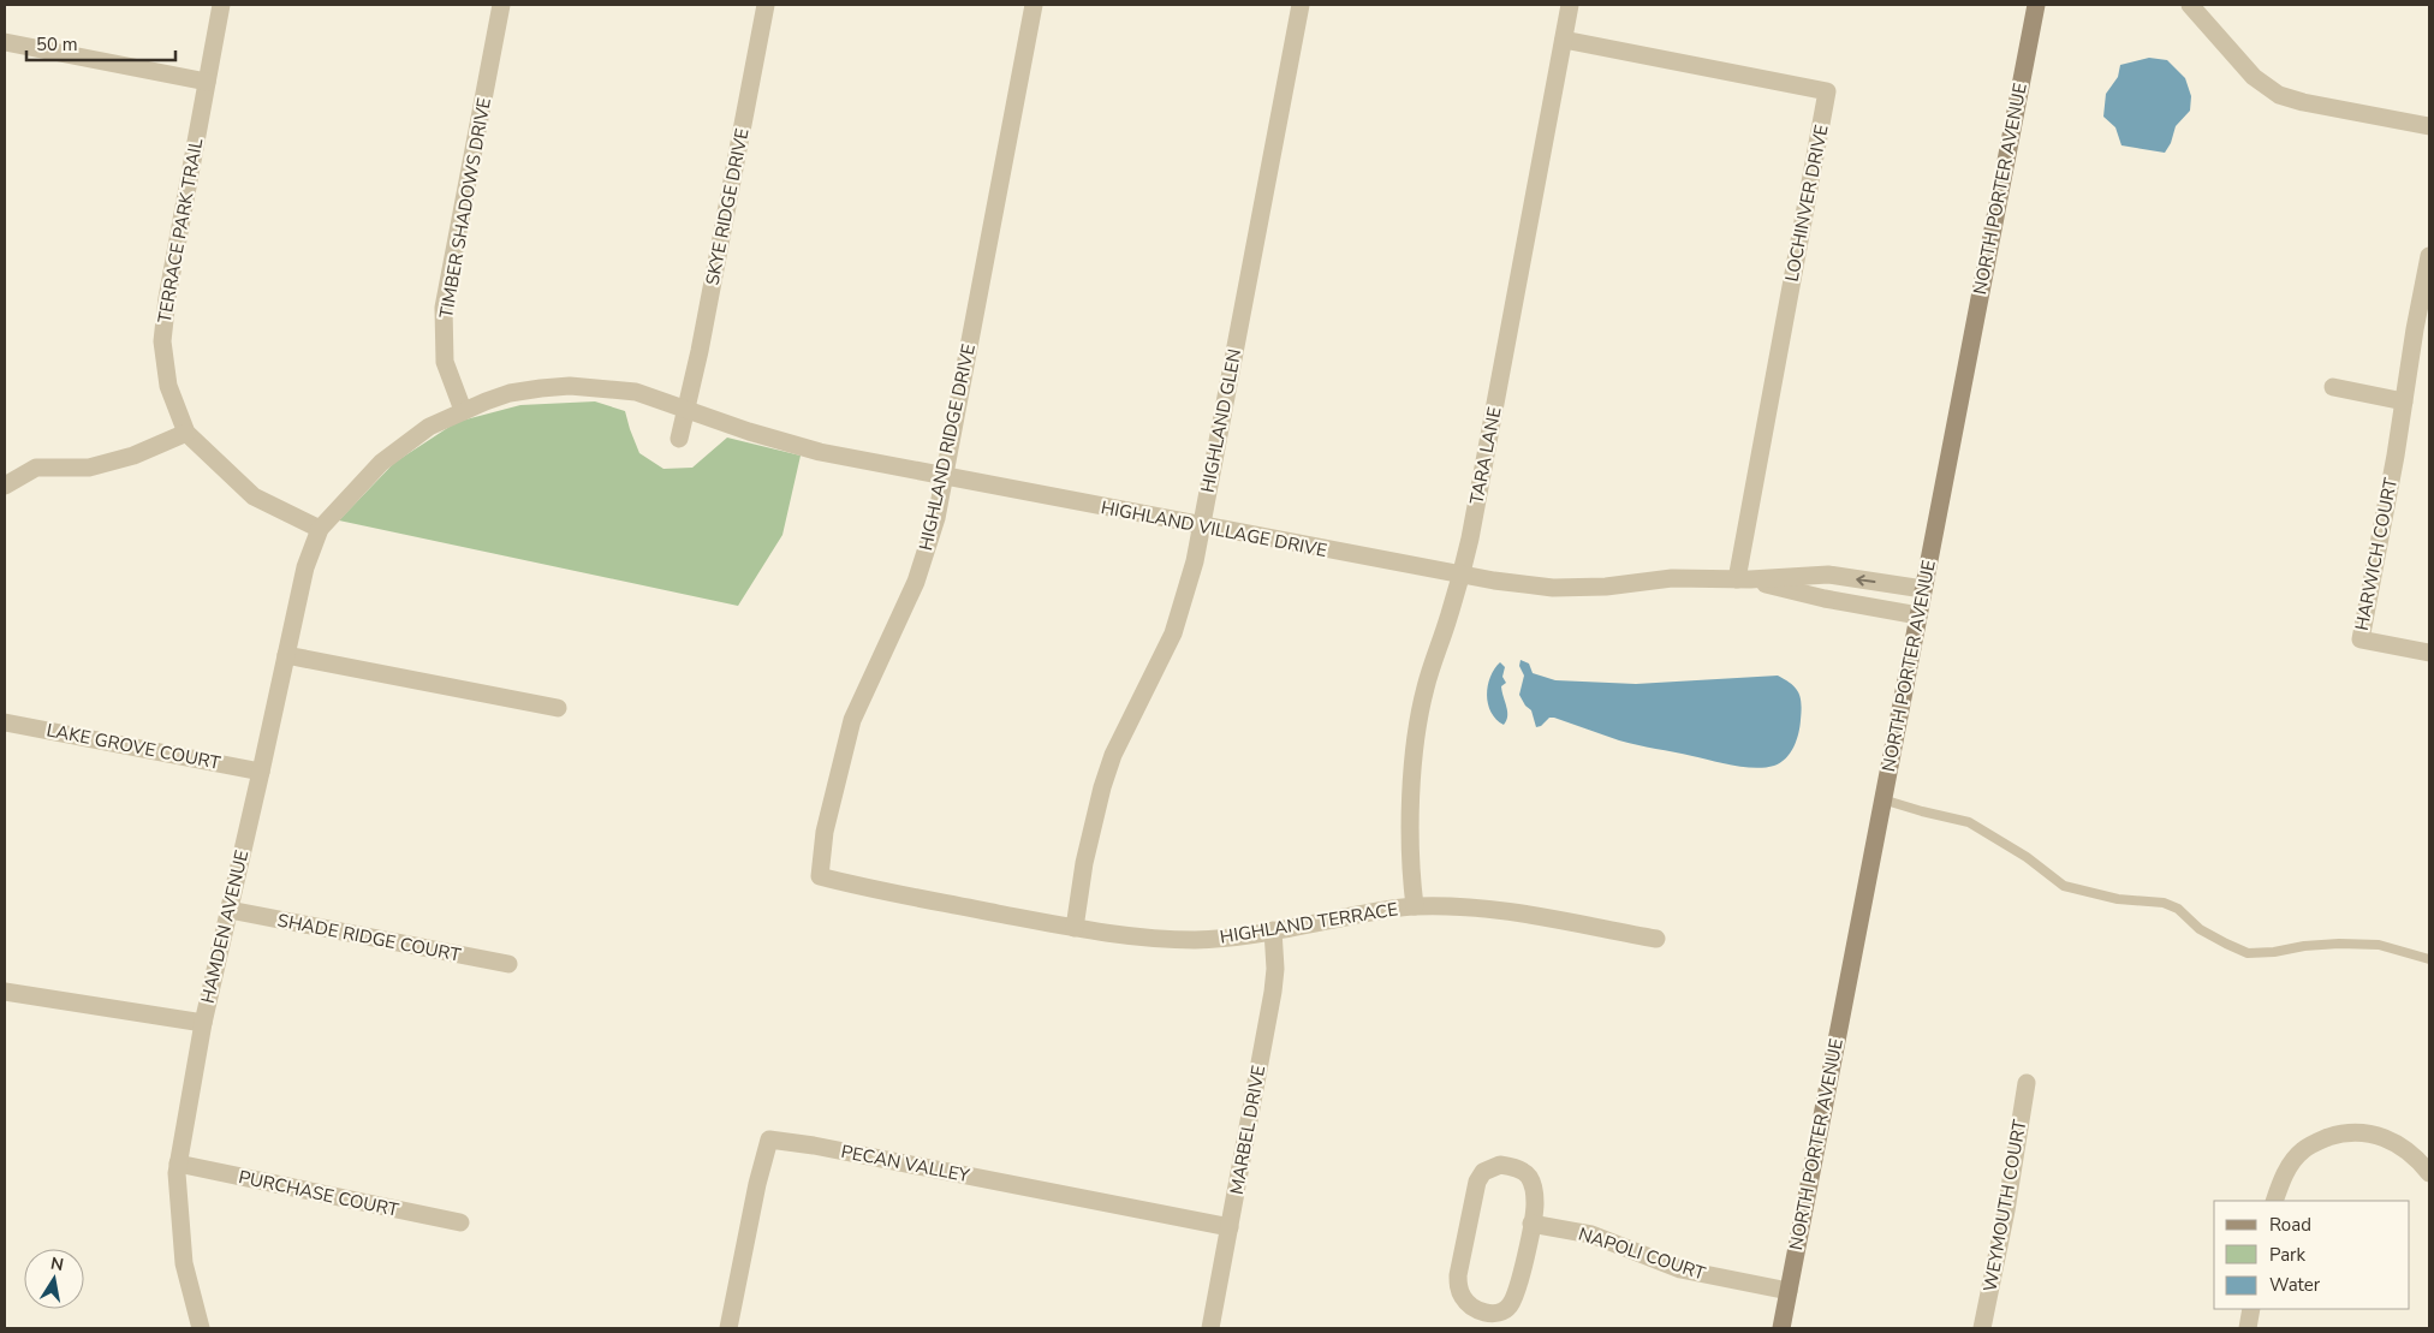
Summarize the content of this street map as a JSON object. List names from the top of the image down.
{
  "streets": {
    "main road": ["NORTH PORTER AVENUE"],
    "street": [
      "LOCHINVER DRIVE",
      "SKYE RIDGE DRIVE",
      "TIMBER SHADOWS DRIVE",
      "TERRACE PARK TRAIL",
      "HIGHLAND GLEN",
      "HIGHLAND RIDGE DRIVE",
      "TARA LANE",
      "HIGHLAND VILLAGE DRIVE",
      "HARWICH COURT",
      "LAKE GROVE COURT",
      "HIGHLAND TERRACE",
      "HAMDEN AVENUE",
      "SHADE RIDGE COURT",
      "MARBEL DRIVE",
      "PECAN VALLEY",
      "PURCHASE COURT",
      "WEYMOUTH COURT",
      "NAPOLI COURT"
    ]
  },
  "crossings": [
    ["NORTH PORTER AVENUE", "HIGHLAND VILLAGE DRIVE"],
    ["NORTH PORTER AVENUE", "NAPOLI COURT"],
    ["LOCHINVER DRIVE", "TARA LANE"],
    ["LOCHINVER DRIVE", "HIGHLAND VILLAGE DRIVE"],
    ["SKYE RIDGE DRIVE", "HIGHLAND VILLAGE DRIVE"],
    ["TIMBER SHADOWS DRIVE", "HIGHLAND VILLAGE DRIVE"],
    ["TERRACE PARK TRAIL", "HIGHLAND VILLAGE DRIVE"],
    ["TERRACE PARK TRAIL", "HAMDEN AVENUE"],
    ["HIGHLAND GLEN", "HIGHLAND VILLAGE DRIVE"],
    ["HIGHLAND GLEN", "HIGHLAND TERRACE"],
    ["HIGHLAND RIDGE DRIVE", "HIGHLAND VILLAGE DRIVE"],
    ["HIGHLAND RIDGE DRIVE", "HIGHLAND TERRACE"],
    ["TARA LANE", "HIGHLAND VILLAGE DRIVE"],
    ["TARA LANE", "HIGHLAND TERRACE"],
    ["HIGHLAND VILLAGE DRIVE", "HAMDEN AVENUE"],
    ["LAKE GROVE COURT", "HAMDEN AVENUE"],
    ["HIGHLAND TERRACE", "MARBEL DRIVE"],
    ["HAMDEN AVENUE", "SHADE RIDGE COURT"],
    ["HAMDEN AVENUE", "PURCHASE COURT"],
    ["MARBEL DRIVE", "PECAN VALLEY"]
  ],
  "legend": ["Road", "Park", "Water"],
  "scale_bar": "50 m",
  "north": "top"
}
